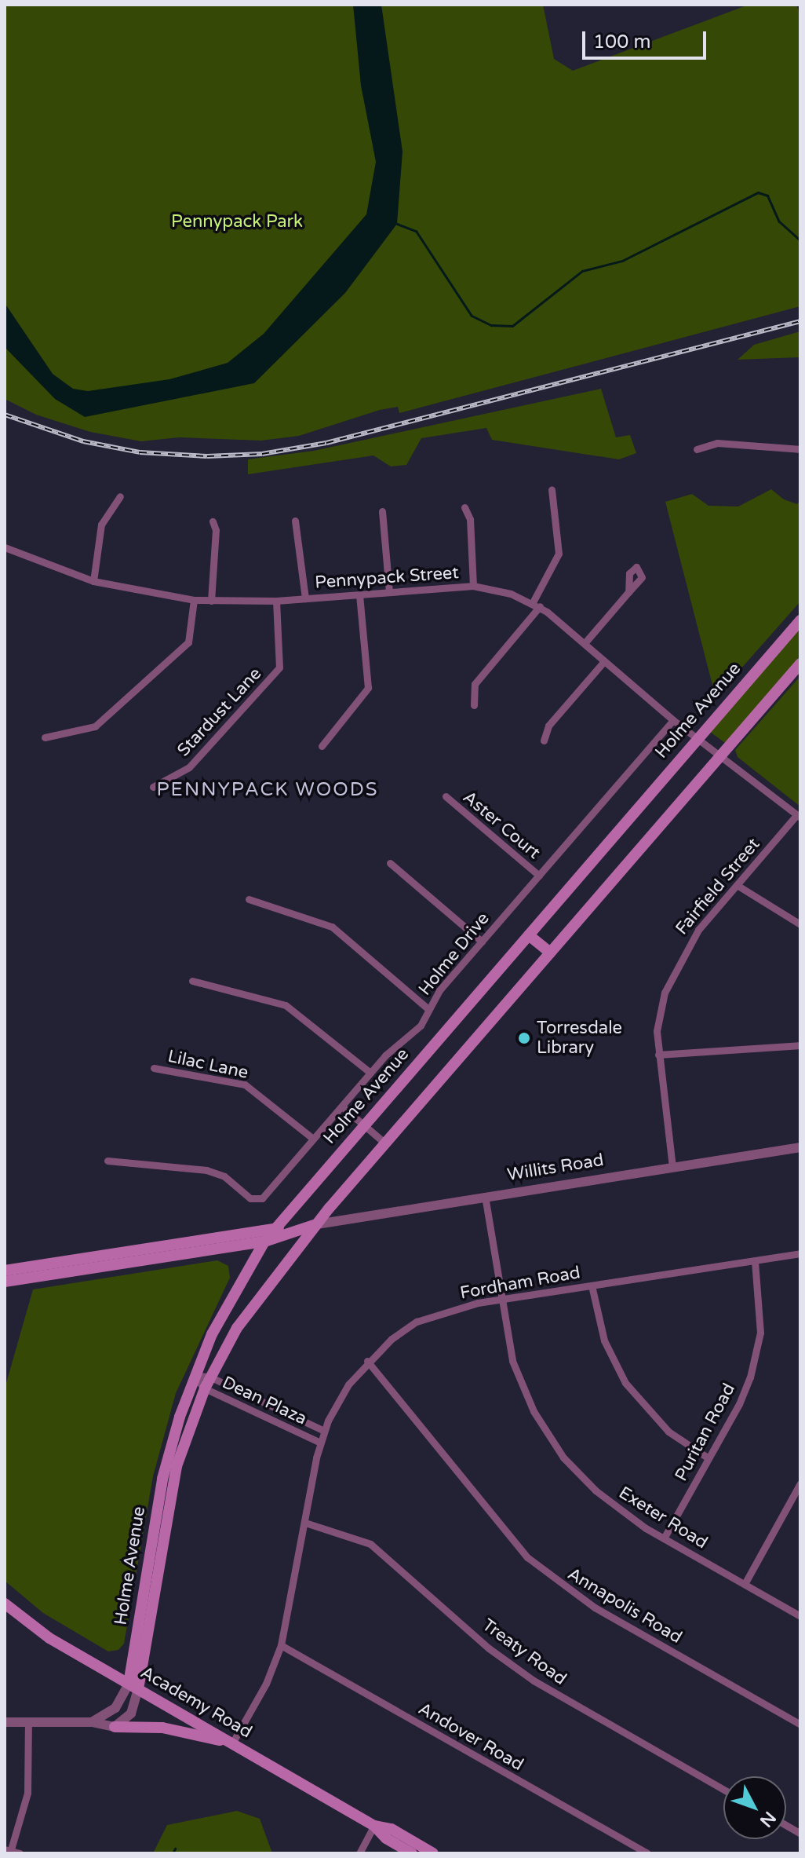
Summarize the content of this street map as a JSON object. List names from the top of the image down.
{
  "streets": {
    "main road": ["Holme Avenue", "Willits Road", "Academy Road"],
    "street": [
      "Pennypack Street",
      "Stardust Lane",
      "Aster Court",
      "Fairfield Street",
      "Holme Drive",
      "Lilac Lane",
      "Fordham Road",
      "Dean Plaza",
      "Puritan Road",
      "Exeter Road",
      "Annapolis Road",
      "Treaty Road",
      "Andover Road"
    ]
  },
  "crossings": [
    ["Pennypack Street", "Holme Avenue"],
    ["Pennypack Street", "Stardust Lane"],
    ["Pennypack Street", "Fairfield Street"],
    ["Pennypack Street", "Holme Drive"],
    ["Holme Avenue", "Willits Road"],
    ["Holme Avenue", "Dean Plaza"],
    ["Holme Avenue", "Academy Road"],
    ["Aster Court", "Holme Drive"],
    ["Fairfield Street", "Willits Road"],
    ["Holme Drive", "Lilac Lane"],
    ["Willits Road", "Exeter Road"],
    ["Fordham Road", "Dean Plaza"],
    ["Fordham Road", "Puritan Road"],
    ["Fordham Road", "Exeter Road"],
    ["Fordham Road", "Annapolis Road"],
    ["Fordham Road", "Treaty Road"],
    ["Fordham Road", "Academy Road"],
    ["Fordham Road", "Andover Road"],
    ["Puritan Road", "Exeter Road"]
  ],
  "districts": ["PENNYPACK WOODS"],
  "parks": ["Pennypack Park"],
  "places": ["Torresdale Library"],
  "scale_bar": "100 m",
  "north": "bottom right"
}
